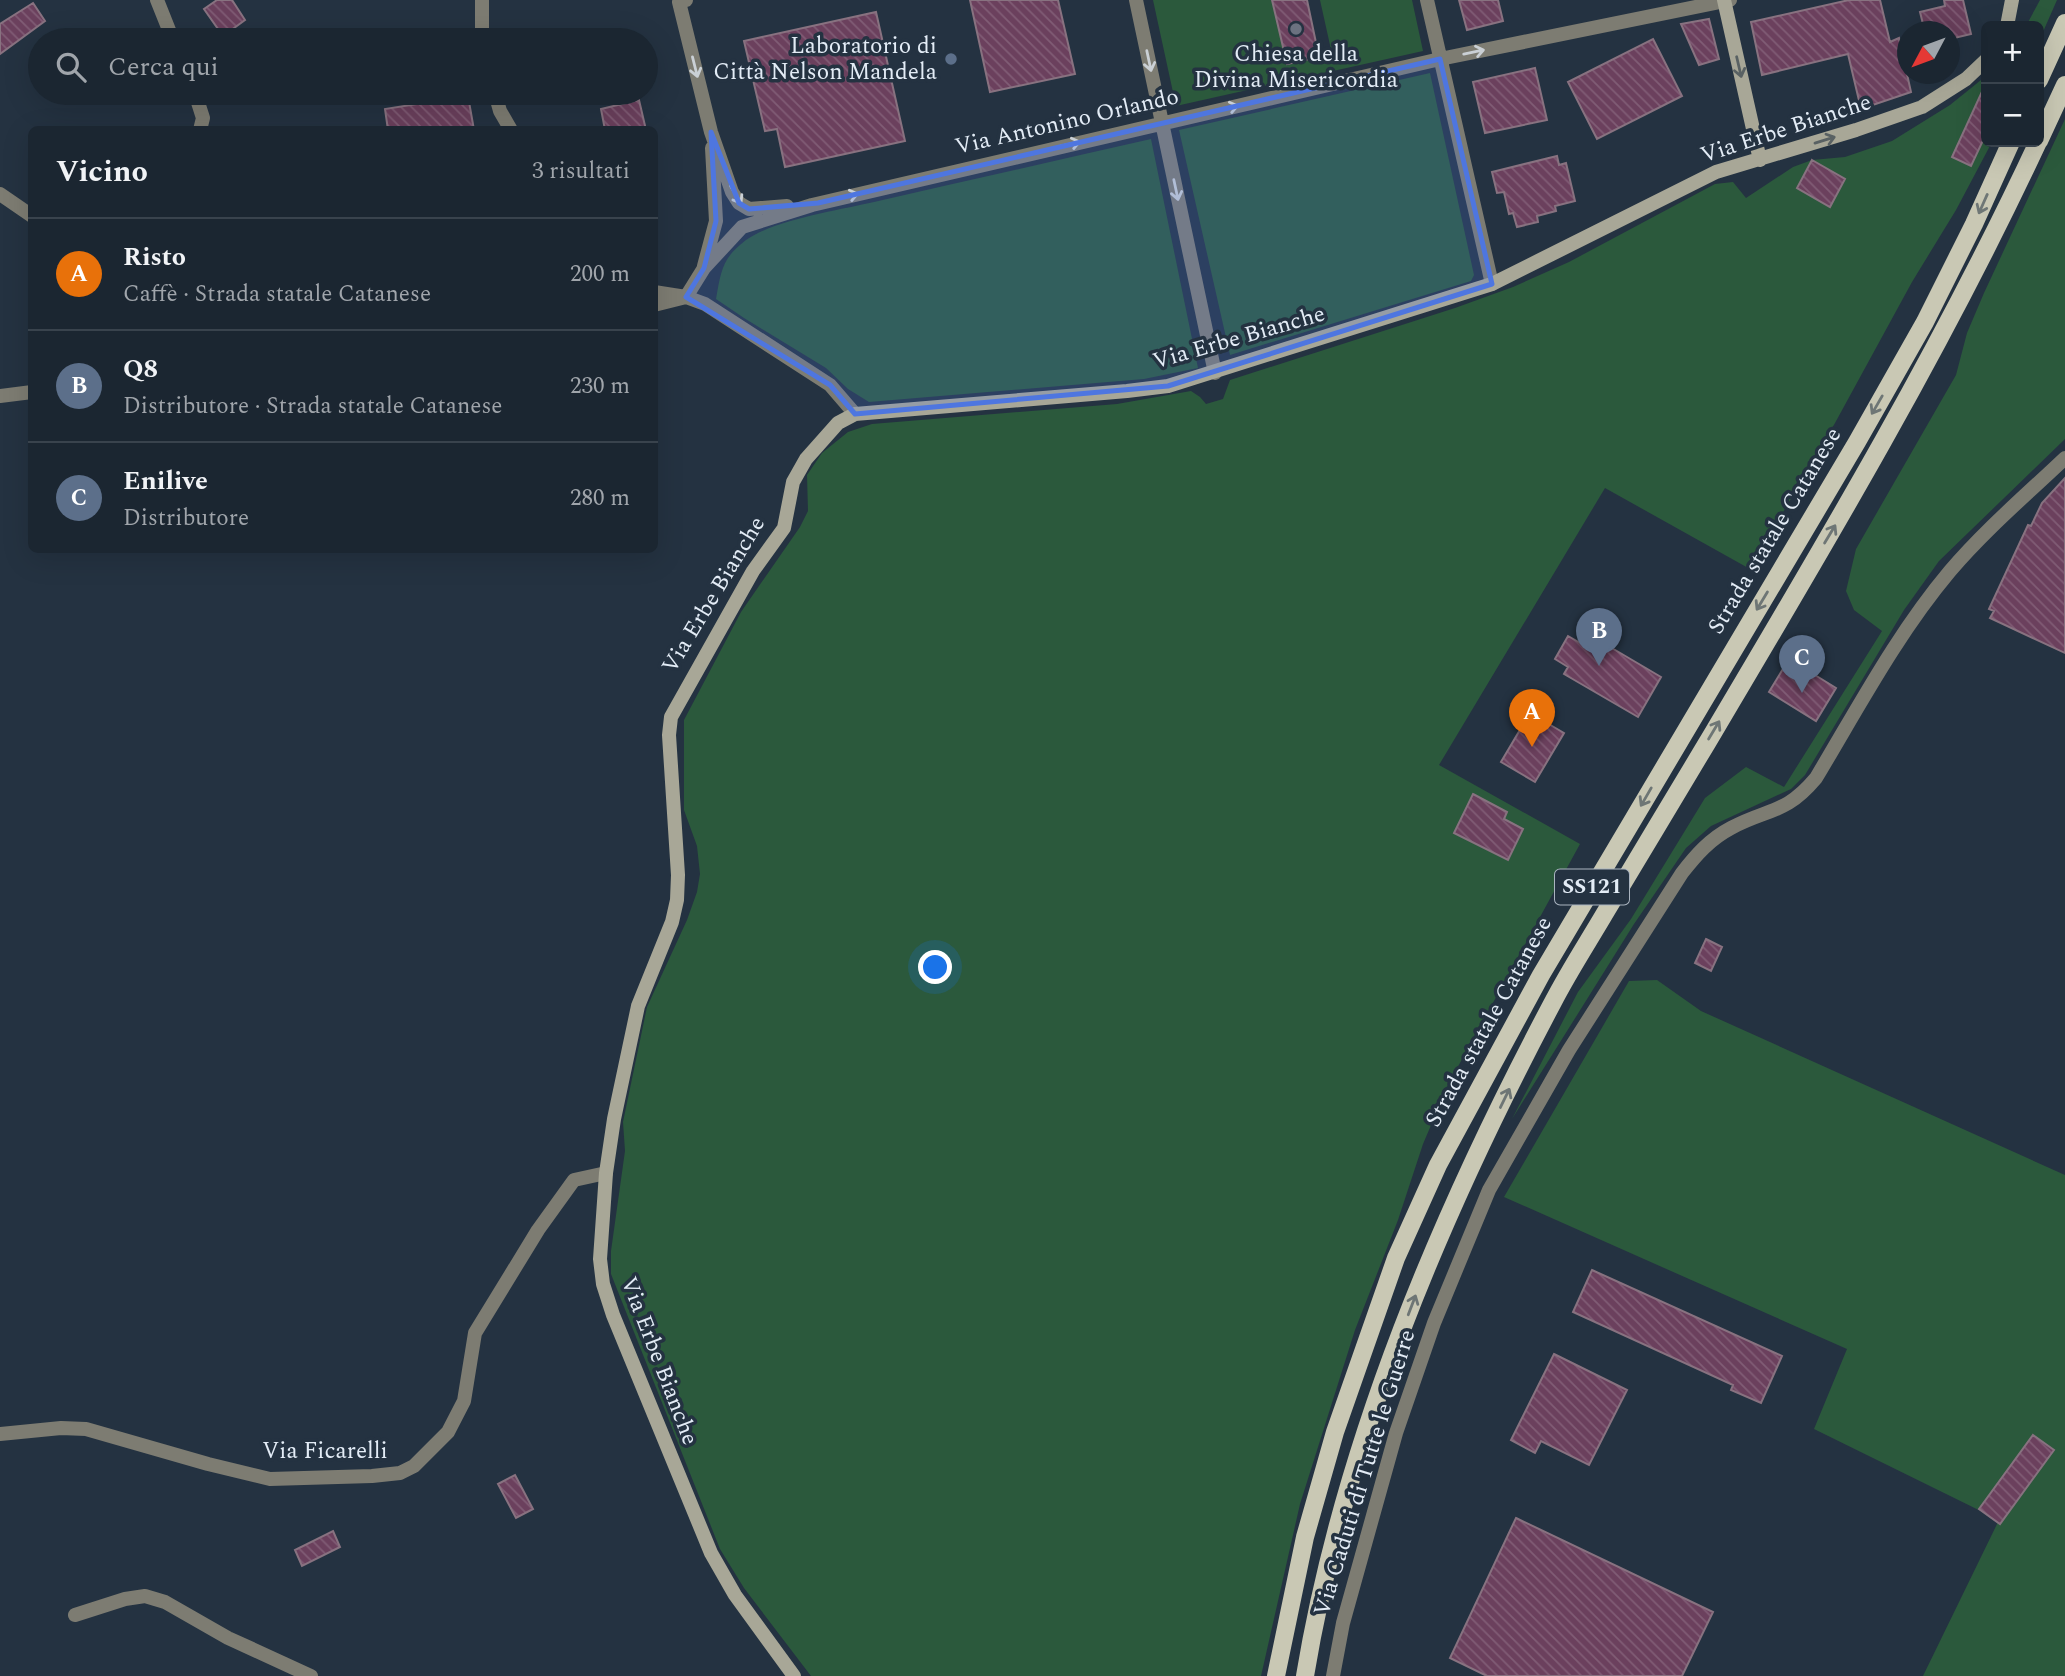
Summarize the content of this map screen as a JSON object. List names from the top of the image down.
{
  "streets": {
    "main road": ["Strada statale Catanese", "SS121"],
    "street": [
      "Via Antonino Orlando",
      "Via Erbe Bianche",
      "Via Ficarelli",
      "Via Caduti di Tutte le Guerre"
    ]
  },
  "crossings": [
    ["Via Erbe Bianche", "Via Ficarelli"]
  ],
  "one_way": ["Via Antonino Orlando"],
  "places": ["Chiesa della Divina Misericordia", "Laboratorio di Città Nelson Mandela"],
  "north": "bottom left",
  "page": {
    "map_buttons": ["+", "−"],
    "search": "Cerca qui",
    "heading": ["Vicino", "3 risultati"],
    "list": [
      {
        "mark": "A",
        "name": "Risto",
        "note": "Caffè · Strada statale Catanese",
        "value": "200 m"
      },
      {
        "mark": "B",
        "name": "Q8",
        "note": "Distributore · Strada statale Catanese",
        "value": "230 m"
      },
      {
        "mark": "C",
        "name": "Enilive",
        "note": "Distributore",
        "value": "280 m"
      }
    ],
    "pins": ["B", "C", "A"]
  }
}
